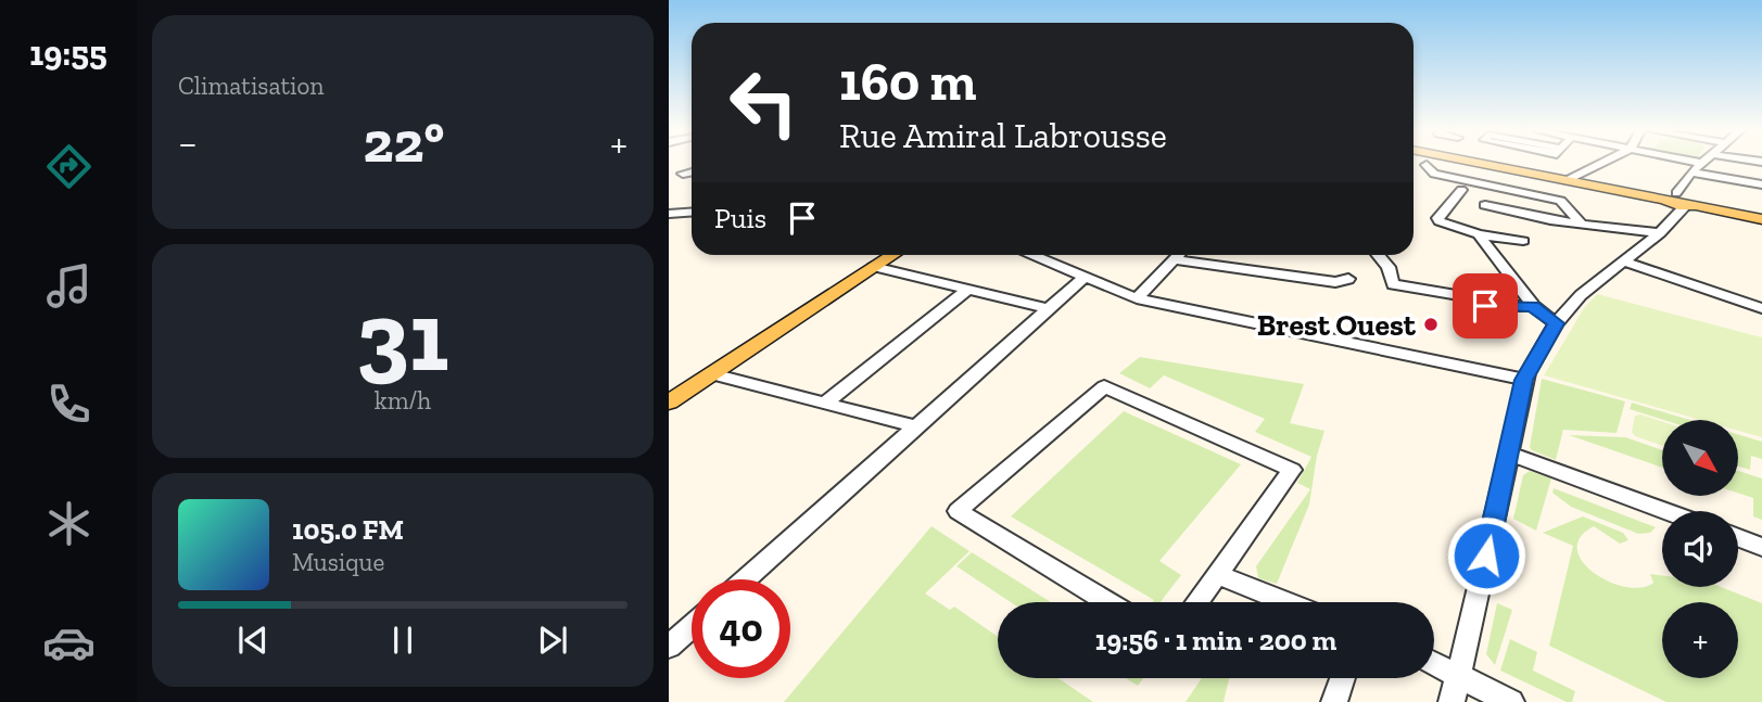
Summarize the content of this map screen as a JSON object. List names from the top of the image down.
{
  "places": ["Brest Ouest"],
  "north": "bottom right",
  "page": {
    "tabs": "19:55",
    "tile": [
      "Climatisation",
      ["31", "km/h"]
    ],
    "turn": ["160 m", "Rue Amiral Labrousse"],
    "heat": ["−", "22°", "+"],
    "then": "Puis",
    "map_buttons": "+",
    "song": ["105.0 FM", "Musique"],
    "limit": "40",
    "trip": "19:56 · 1 min · 200 m"
  }
}
